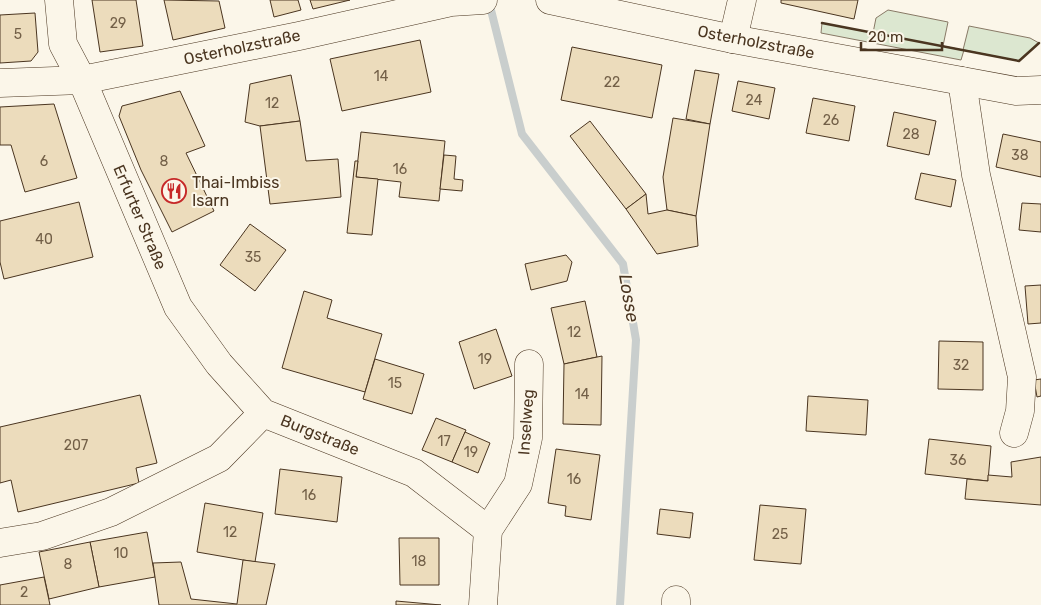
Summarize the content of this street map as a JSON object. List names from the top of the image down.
{
  "streets": {
    "street": [
      "Osterholzstraße",
      "Erfurter Straße",
      "Inselweg",
      "Burgstraße"
    ]
  },
  "crossings": [
    ["Osterholzstraße", "Erfurter Straße"],
    ["Erfurter Straße", "Burgstraße"],
    ["Inselweg", "Burgstraße"]
  ],
  "water": ["Losse"],
  "places": {
    "restaurant": ["Thai-Imbiss Isarn"]
  },
  "house_numbers": [
    "29",
    "5",
    "14",
    "22",
    "24",
    "12",
    "26",
    "28",
    "38",
    "6",
    "8",
    "16",
    "40",
    "35",
    "12",
    "19",
    "32",
    "15",
    "14",
    "17",
    "207",
    "19",
    "36",
    "16",
    "16",
    "12",
    "25",
    "10",
    "18",
    "8",
    "2"
  ],
  "scale_bar": "20 m"
}
